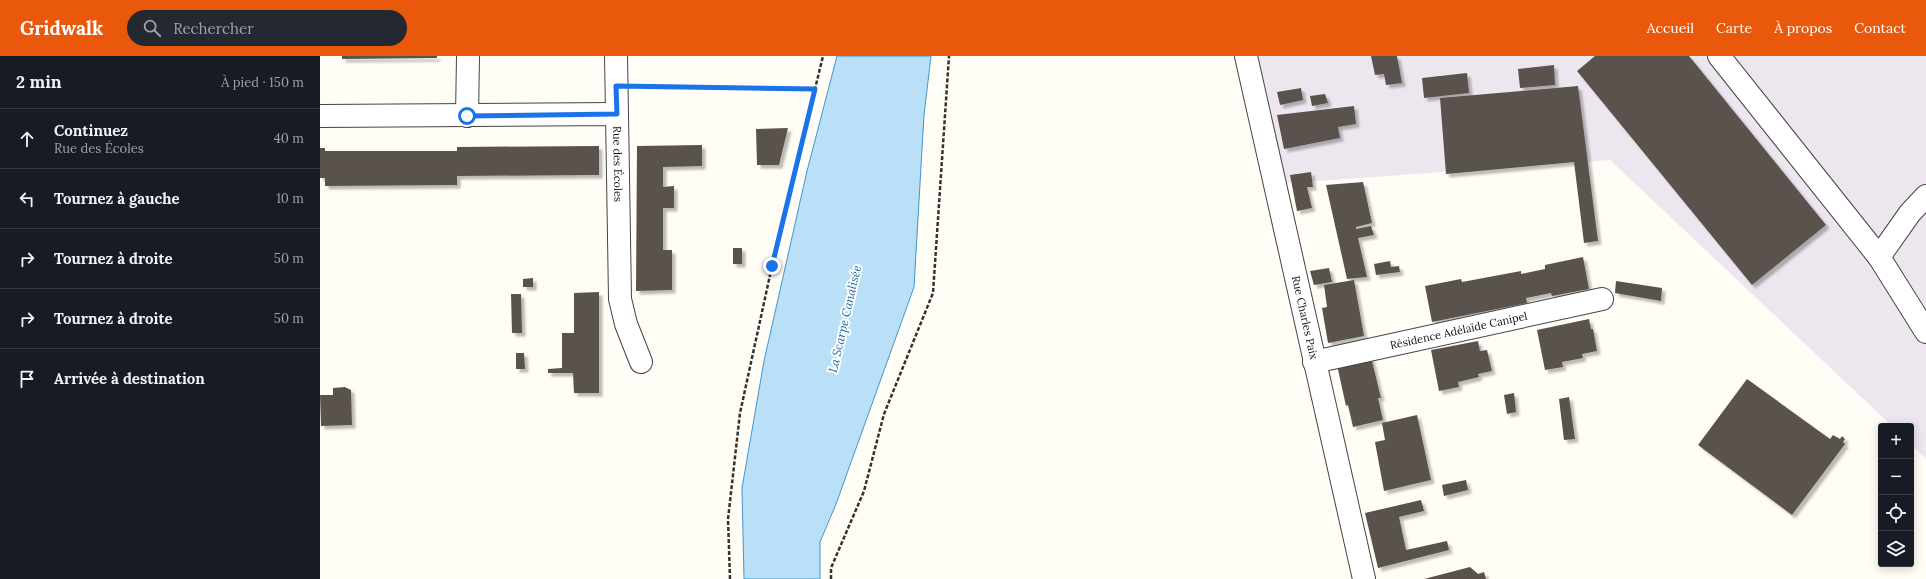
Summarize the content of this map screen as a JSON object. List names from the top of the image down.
{
  "streets": {
    "street": ["Rue des Écoles", "Rue Charles Paix", "Résidence Adélaïde Canipel"]
  },
  "crossings": [
    ["Rue Charles Paix", "Résidence Adélaïde Canipel"]
  ],
  "water": ["La Scarpe Canalisée"],
  "page": {
    "header": "Gridwalk",
    "search": "Rechercher",
    "nav": [
      "Accueil",
      "Carte",
      "À propos",
      "Contact"
    ],
    "heading": ["2 min", "À pied · 150 m"],
    "list": [
      ["Continuez", "Rue des Écoles", "40 m"],
      ["Tournez à gauche", "10 m"],
      ["Tournez à droite", "50 m"],
      ["Tournez à droite", "50 m"],
      "Arrivée à destination"
    ],
    "map_buttons": ["+", "−"]
  }
}
